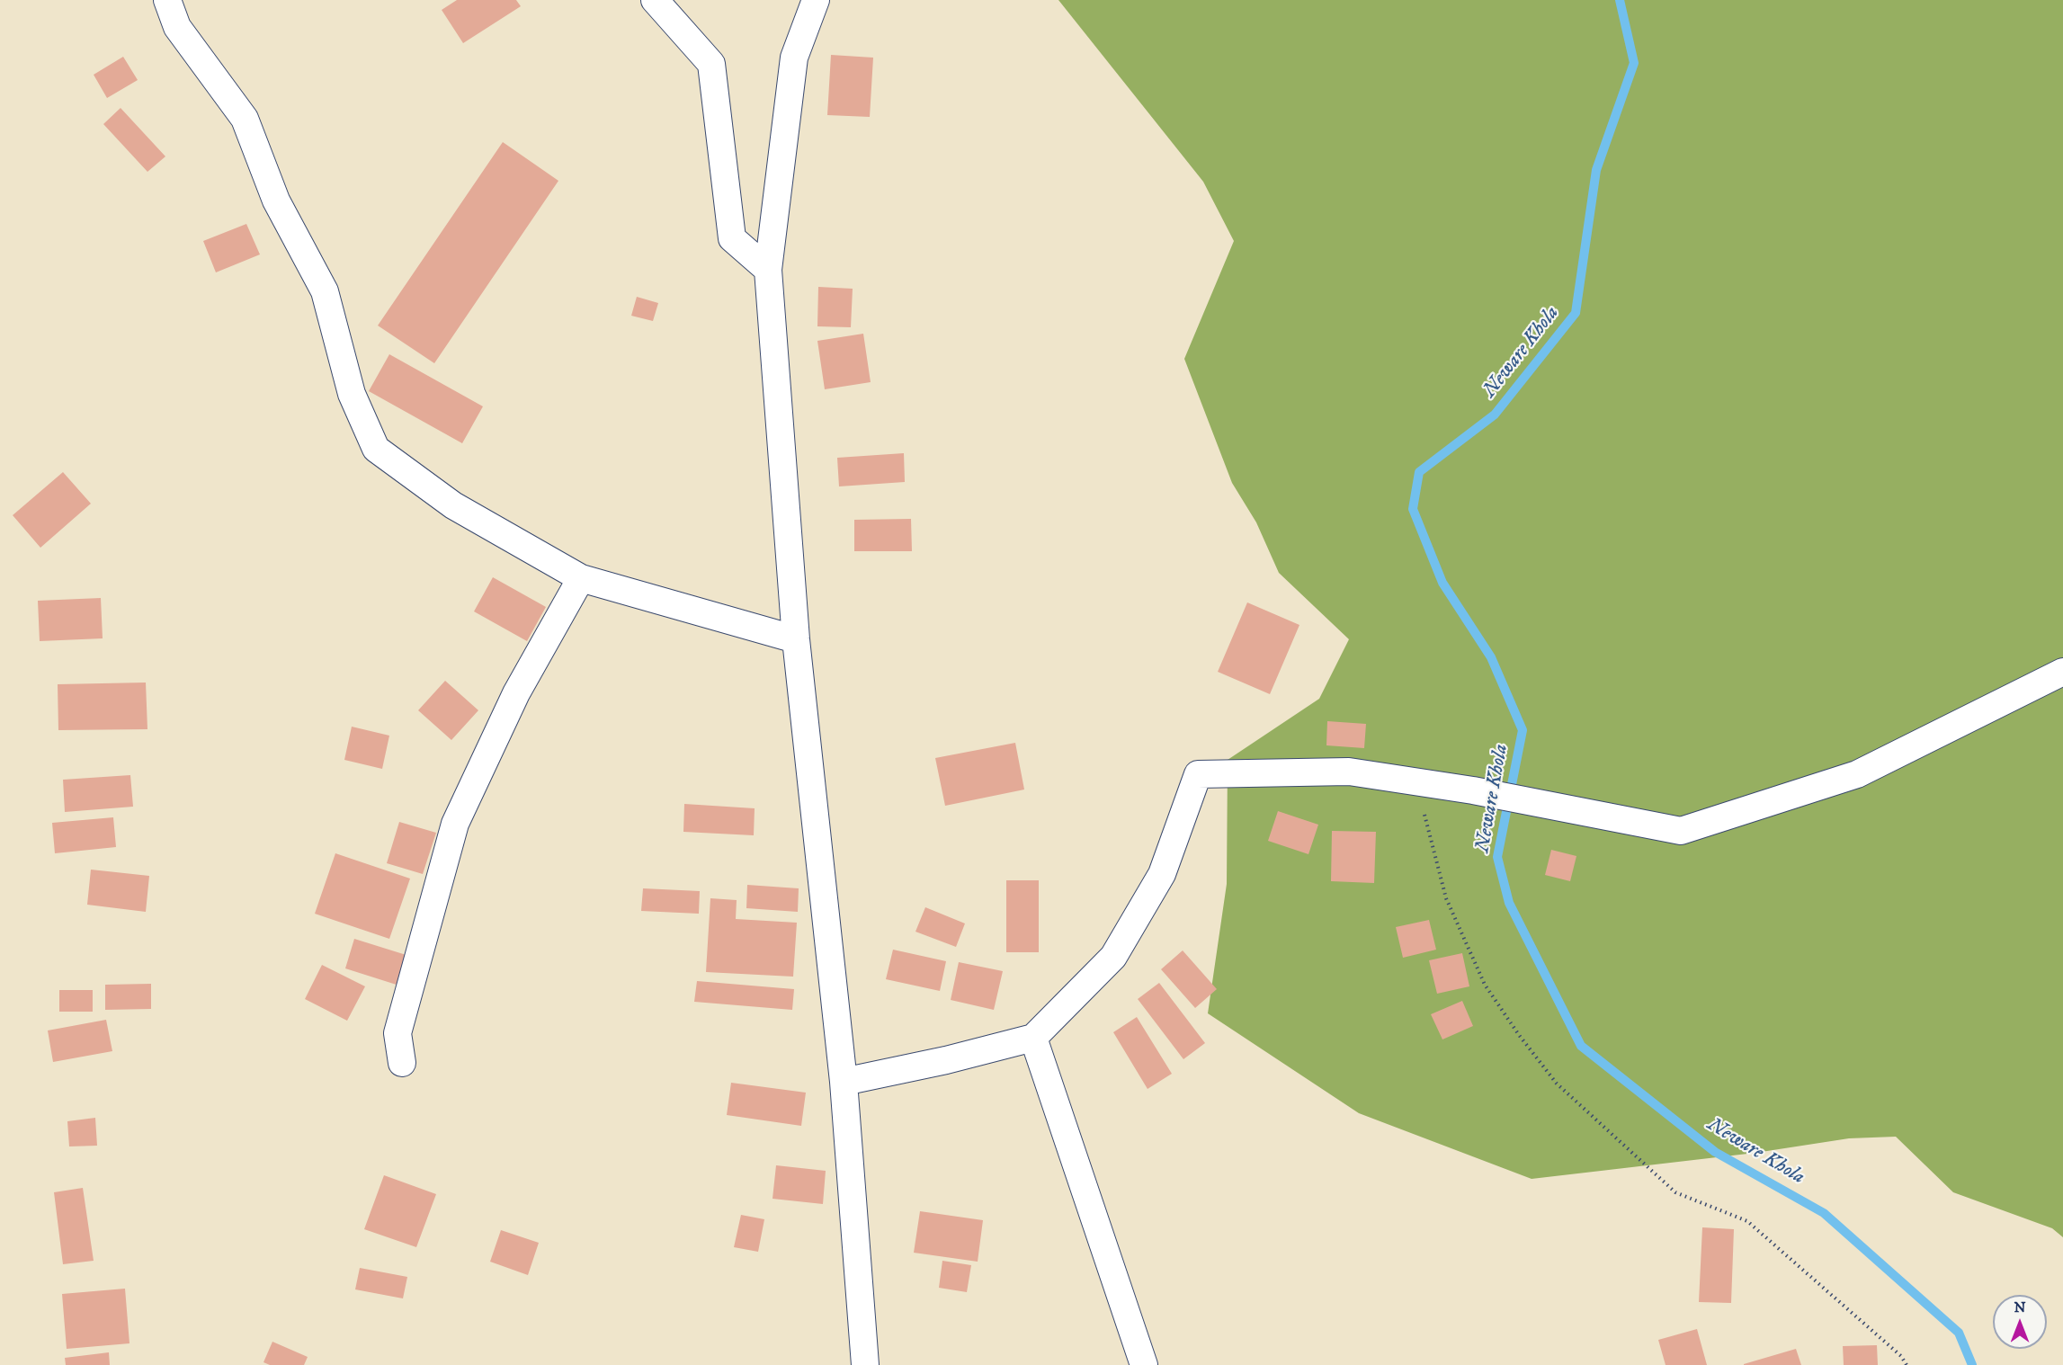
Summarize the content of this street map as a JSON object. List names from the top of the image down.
{
  "water": ["Neware Khola"],
  "north": "top"
}
